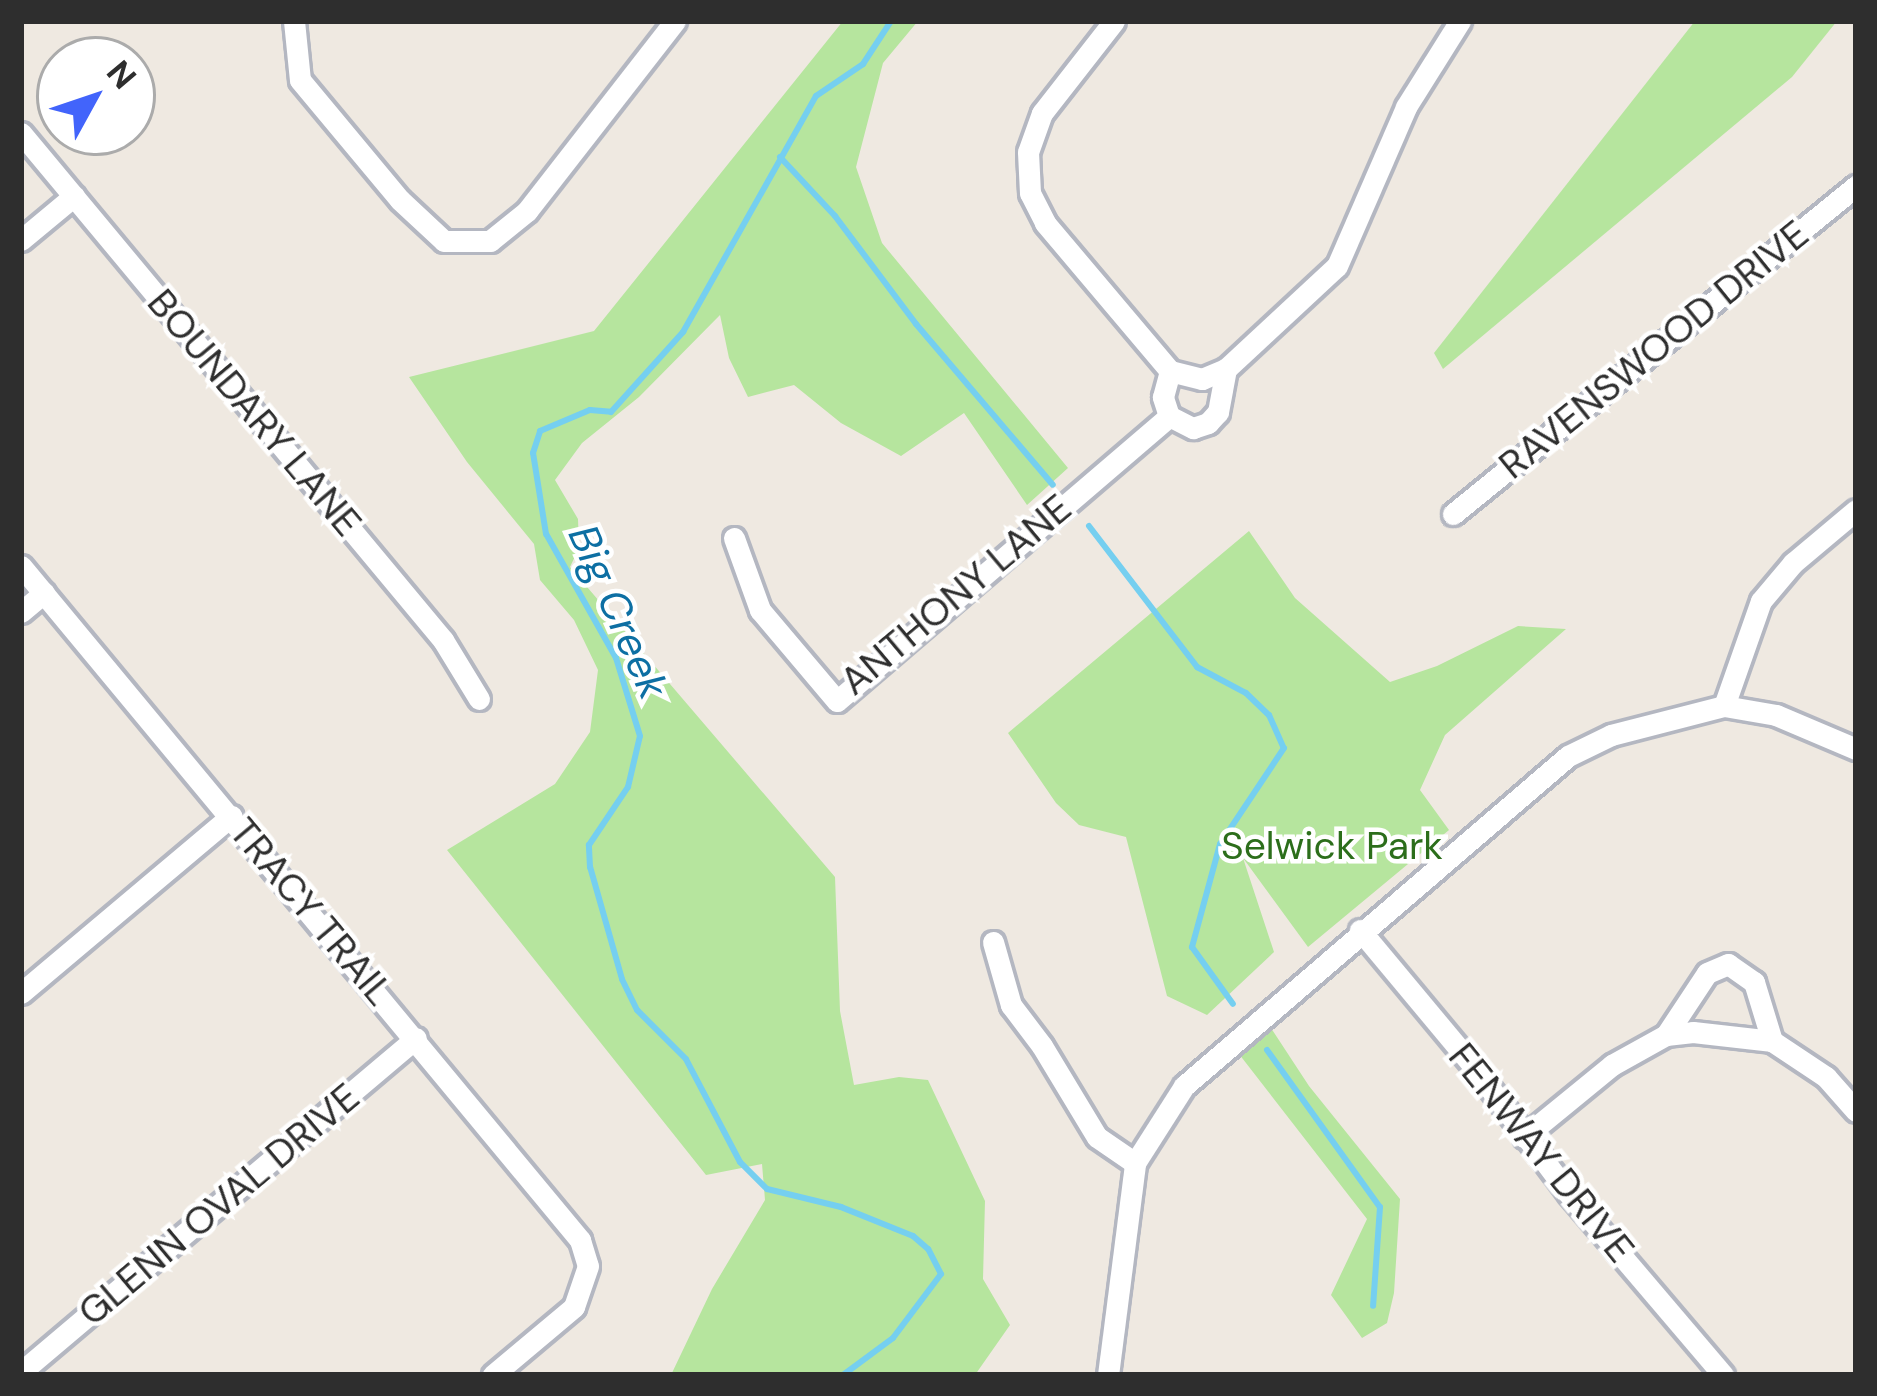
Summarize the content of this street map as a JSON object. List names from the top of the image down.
{
  "streets": {
    "street": [
      "RAVENSWOOD DRIVE",
      "BOUNDARY LANE",
      "ANTHONY LANE",
      "TRACY TRAIL",
      "FENWAY DRIVE",
      "GLENN OVAL DRIVE"
    ]
  },
  "crossings": [
    ["TRACY TRAIL", "GLENN OVAL DRIVE"]
  ],
  "water": ["Big Creek"],
  "parks": ["Selwick Park"],
  "north": "top right"
}
